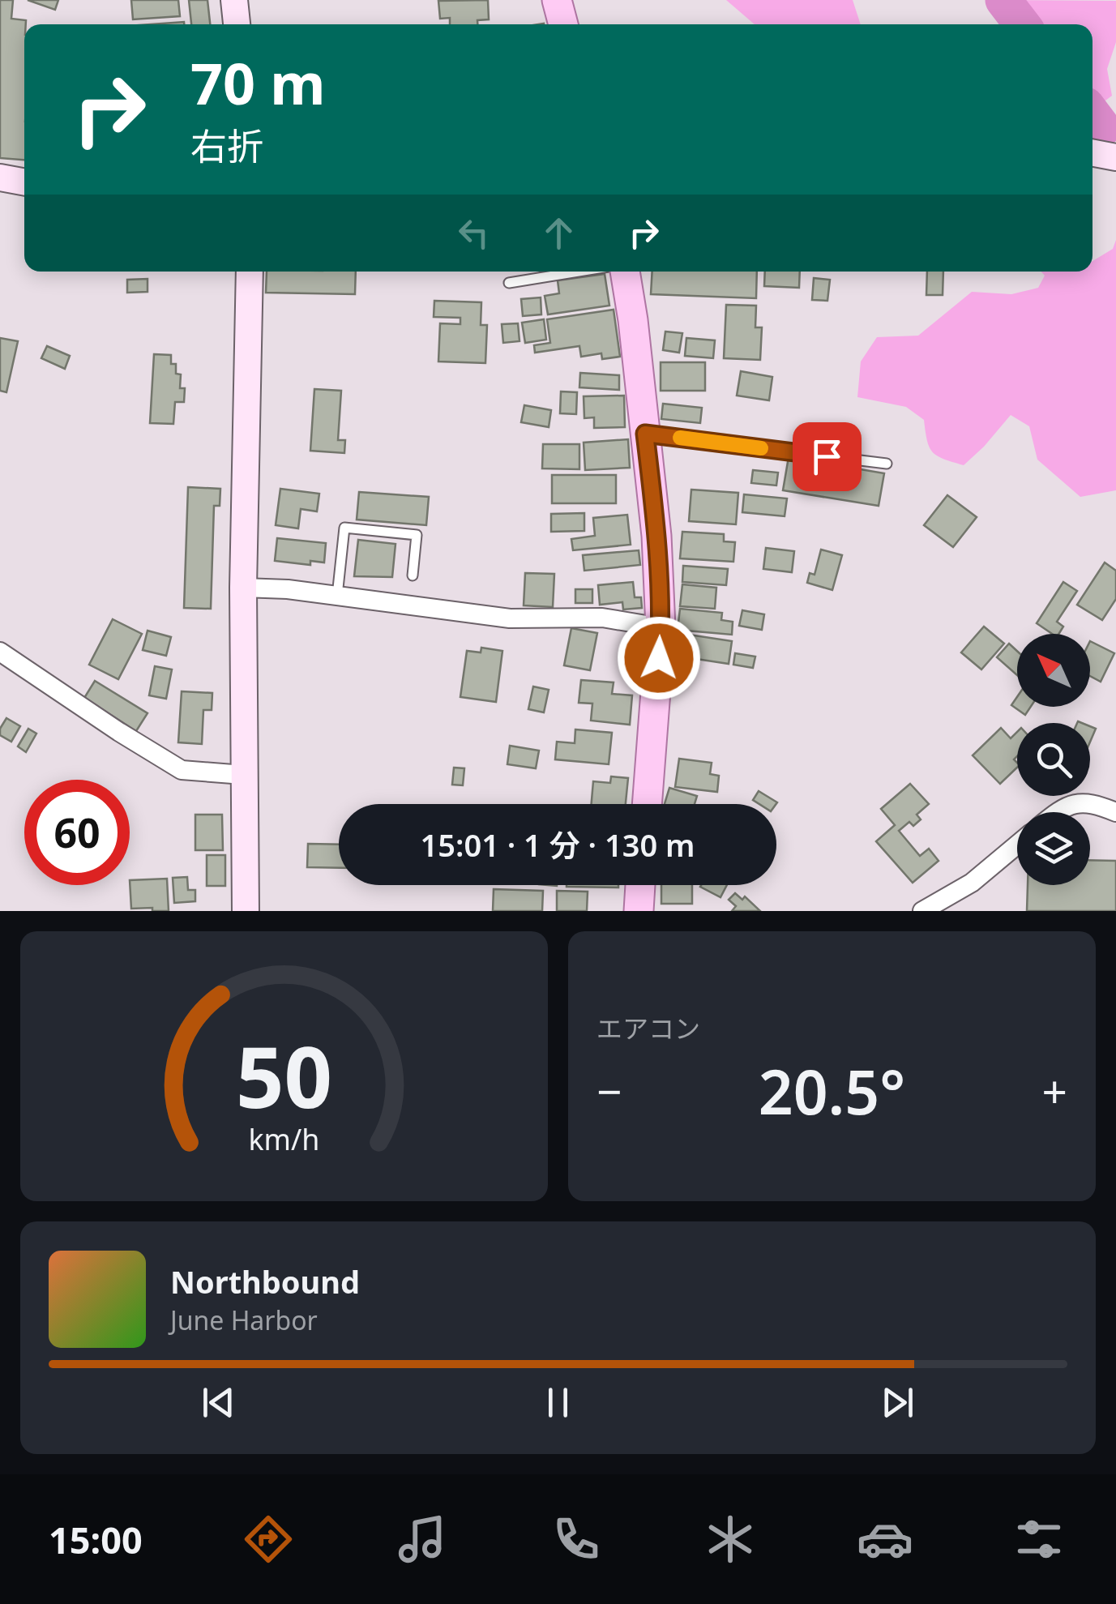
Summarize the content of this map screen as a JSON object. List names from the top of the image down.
{
  "north": "top left",
  "page": {
    "turn": ["70 m", "右折"],
    "limit": "60",
    "trip": "15:01 · 1 分 · 130 m",
    "tile": "エアコン",
    "heat": ["−", "20.5°", "+"],
    "song": ["Northbound", "June Harbor"],
    "tabs": "15:00",
    "gauge": ["50", "km/h"]
  }
}
